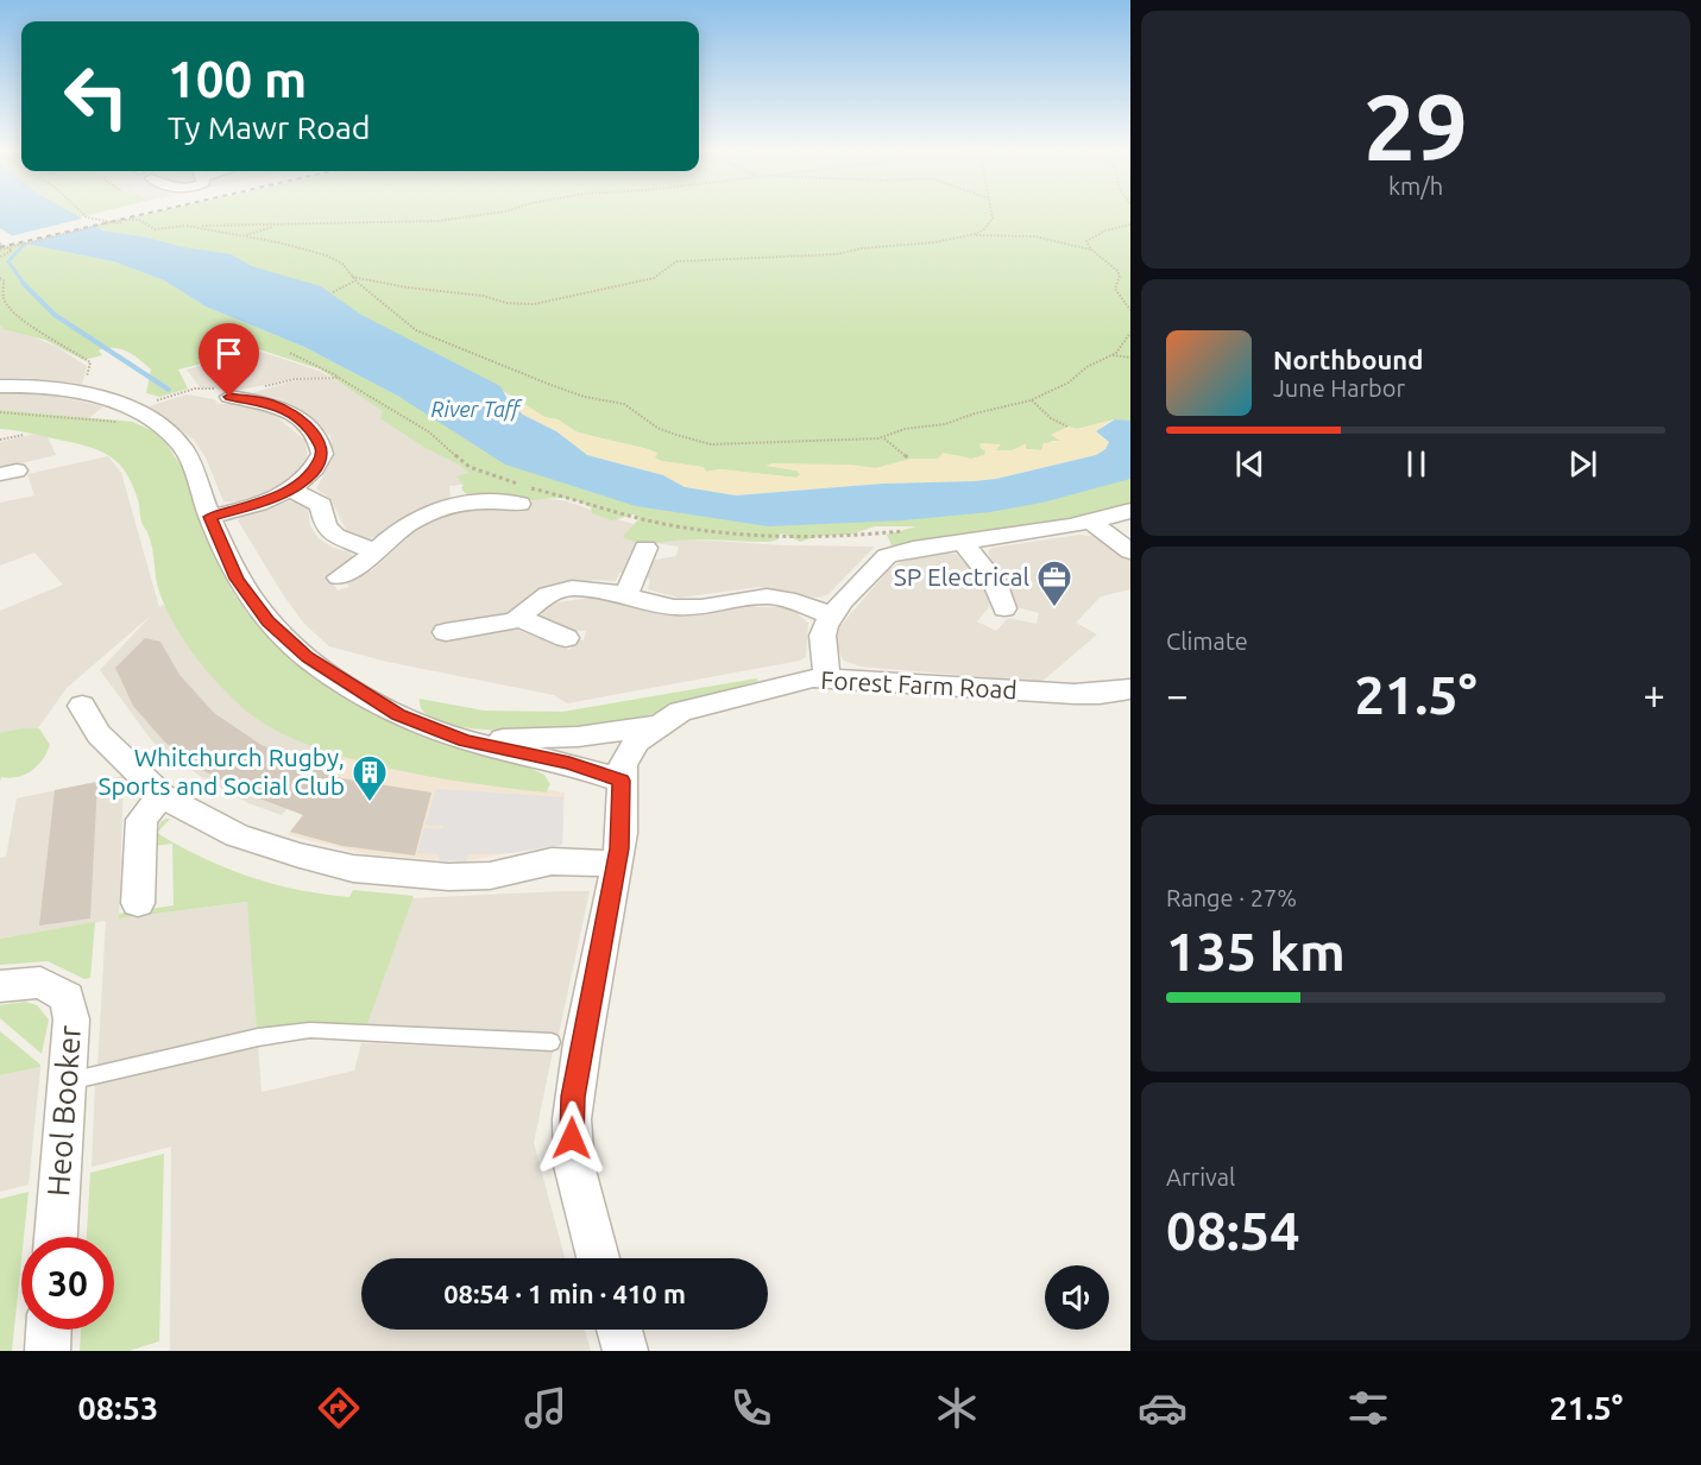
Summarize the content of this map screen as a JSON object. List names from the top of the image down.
{
  "streets": {
    "street": ["Forest Farm Road", "Heol Booker"]
  },
  "water": ["River Taff"],
  "places": {
    "office": ["SP Electrical"],
    "building": ["Whitchurch Rugby, Sports and Social Club"]
  },
  "page": {
    "tile": [
      ["29", "km/h"],
      "Climate",
      ["Range · 27%", "135 km"],
      ["Arrival", "08:54"]
    ],
    "turn": ["100 m", "Ty Mawr Road"],
    "song": ["Northbound", "June Harbor"],
    "heat": ["−", "21.5°", "+"],
    "limit": "30",
    "trip": "08:54 · 1 min · 410 m",
    "tabs": ["08:53", "21.5°"]
  }
}
